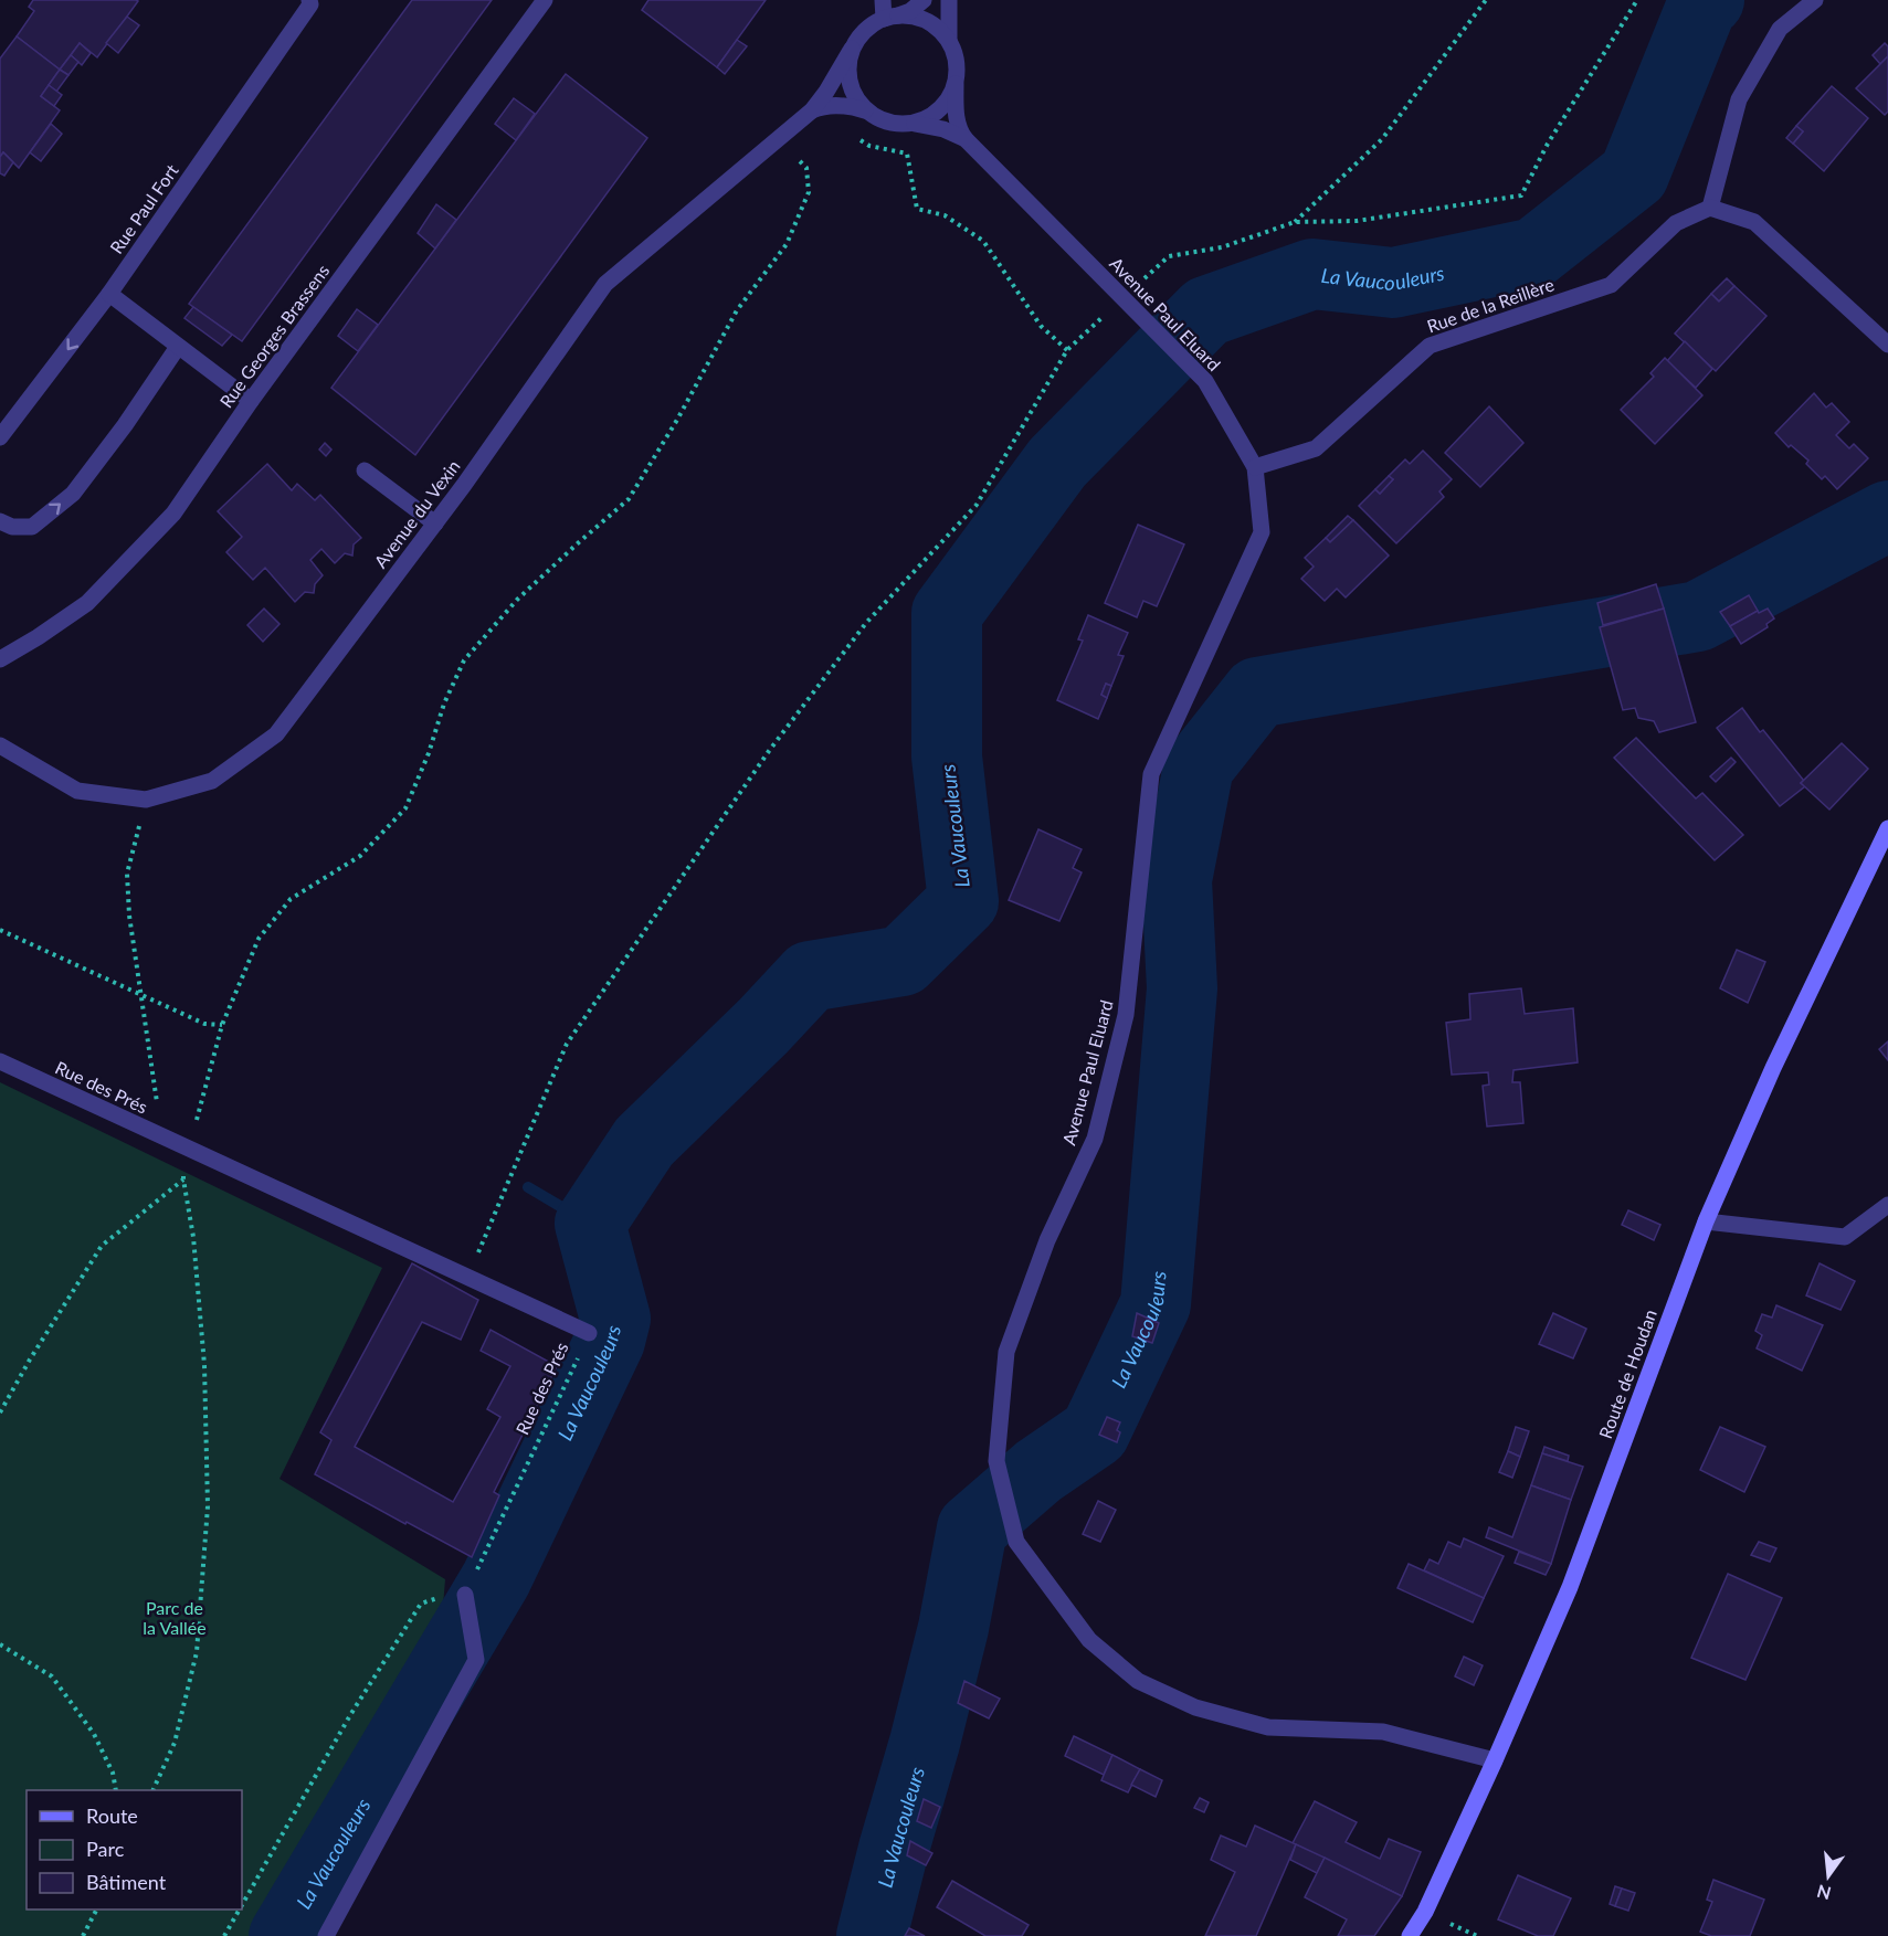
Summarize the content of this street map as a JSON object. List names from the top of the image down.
{
  "streets": {
    "street": [
      "Rue Paul Fort",
      "Rue de la Reillère",
      "Avenue Paul Eluard",
      "Rue Georges Brassens",
      "Avenue du Vexin",
      "Rue des Prés",
      "Route de Houdan"
    ]
  },
  "crossings": [
    ["Rue de la Reillère", "Avenue Paul Eluard"],
    ["Avenue Paul Eluard", "Avenue du Vexin"],
    ["Avenue Paul Eluard", "Route de Houdan"]
  ],
  "water": ["La Vaucouleurs"],
  "parks": ["Parc de la Vallée"],
  "legend": ["Route", "Parc", "Bâtiment"],
  "north": "bottom"
}
